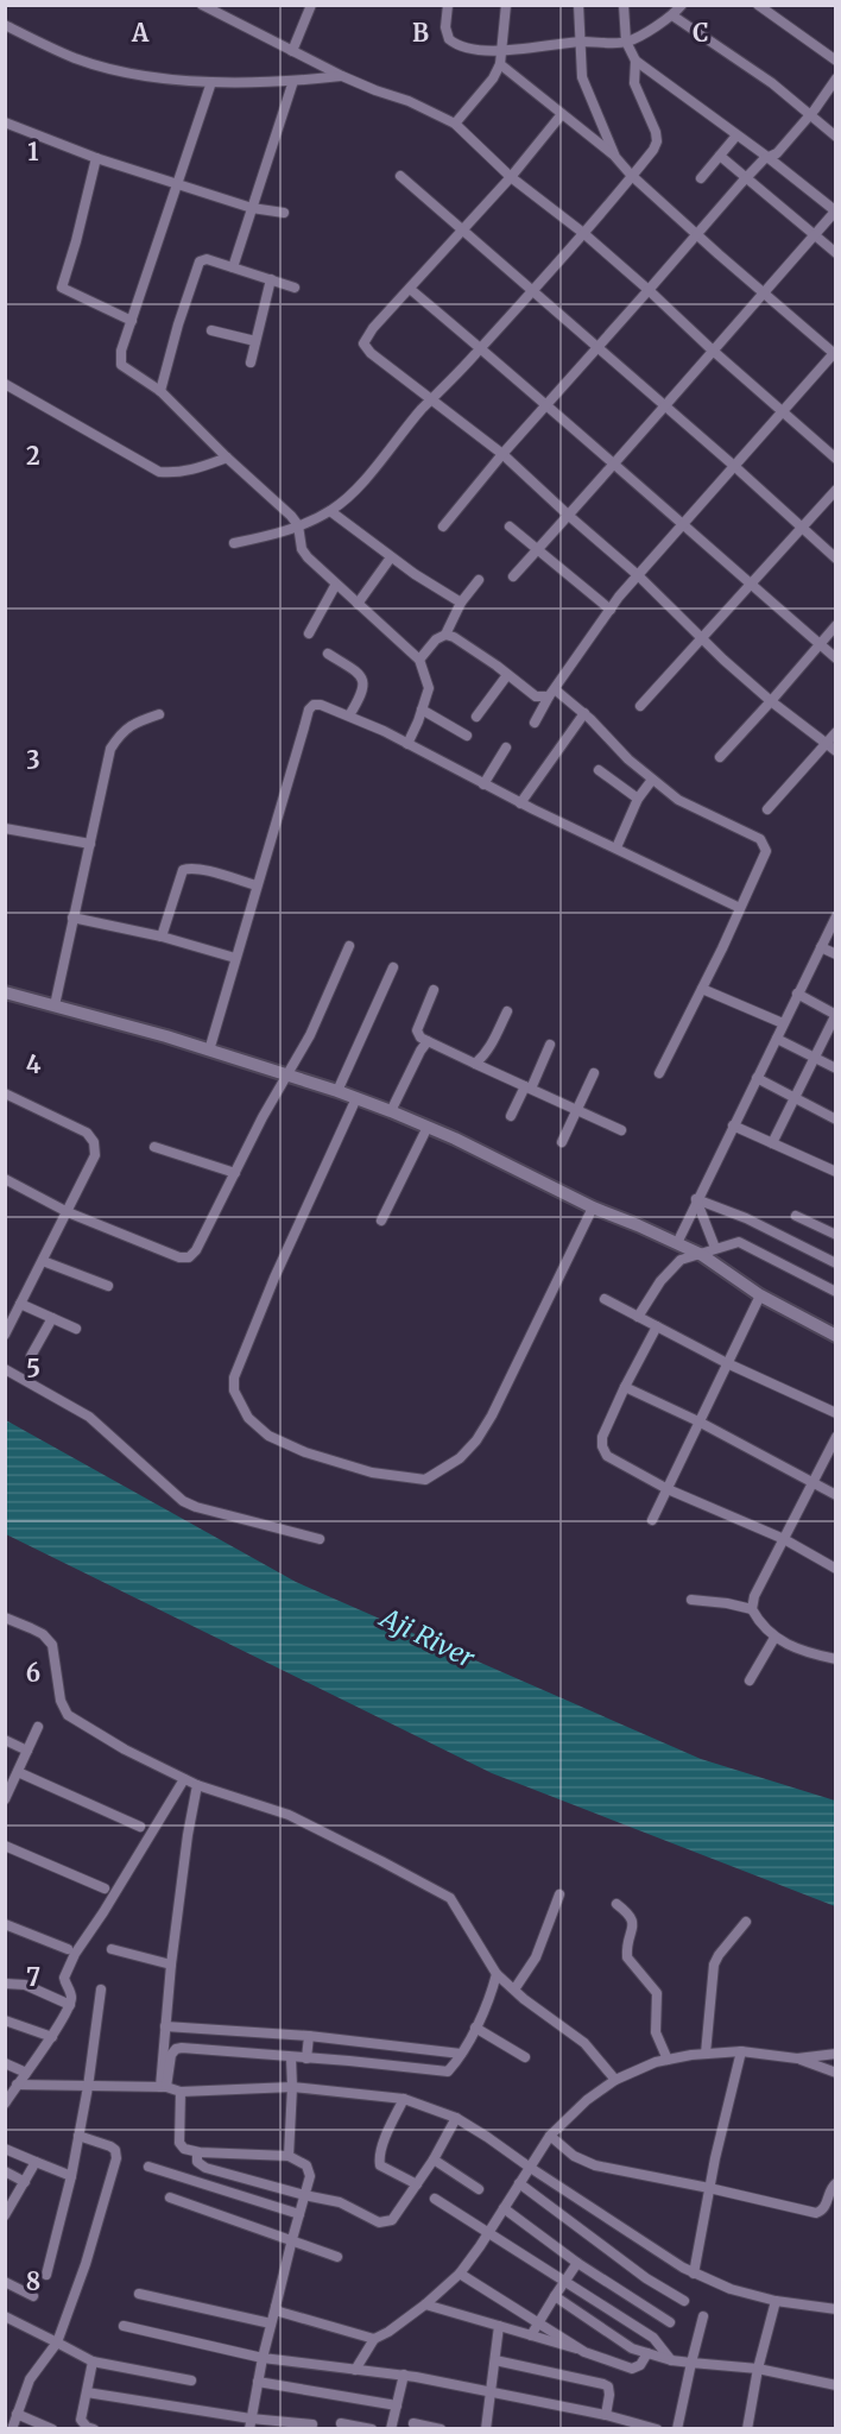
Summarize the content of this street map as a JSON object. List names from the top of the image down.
{
  "water": ["Aji River"],
  "grid": {
    "columns": ["A", "B", "C"],
    "rows": [
      "1",
      "2",
      "3",
      "4",
      "5",
      "6",
      "7",
      "8"
    ]
  }
}
